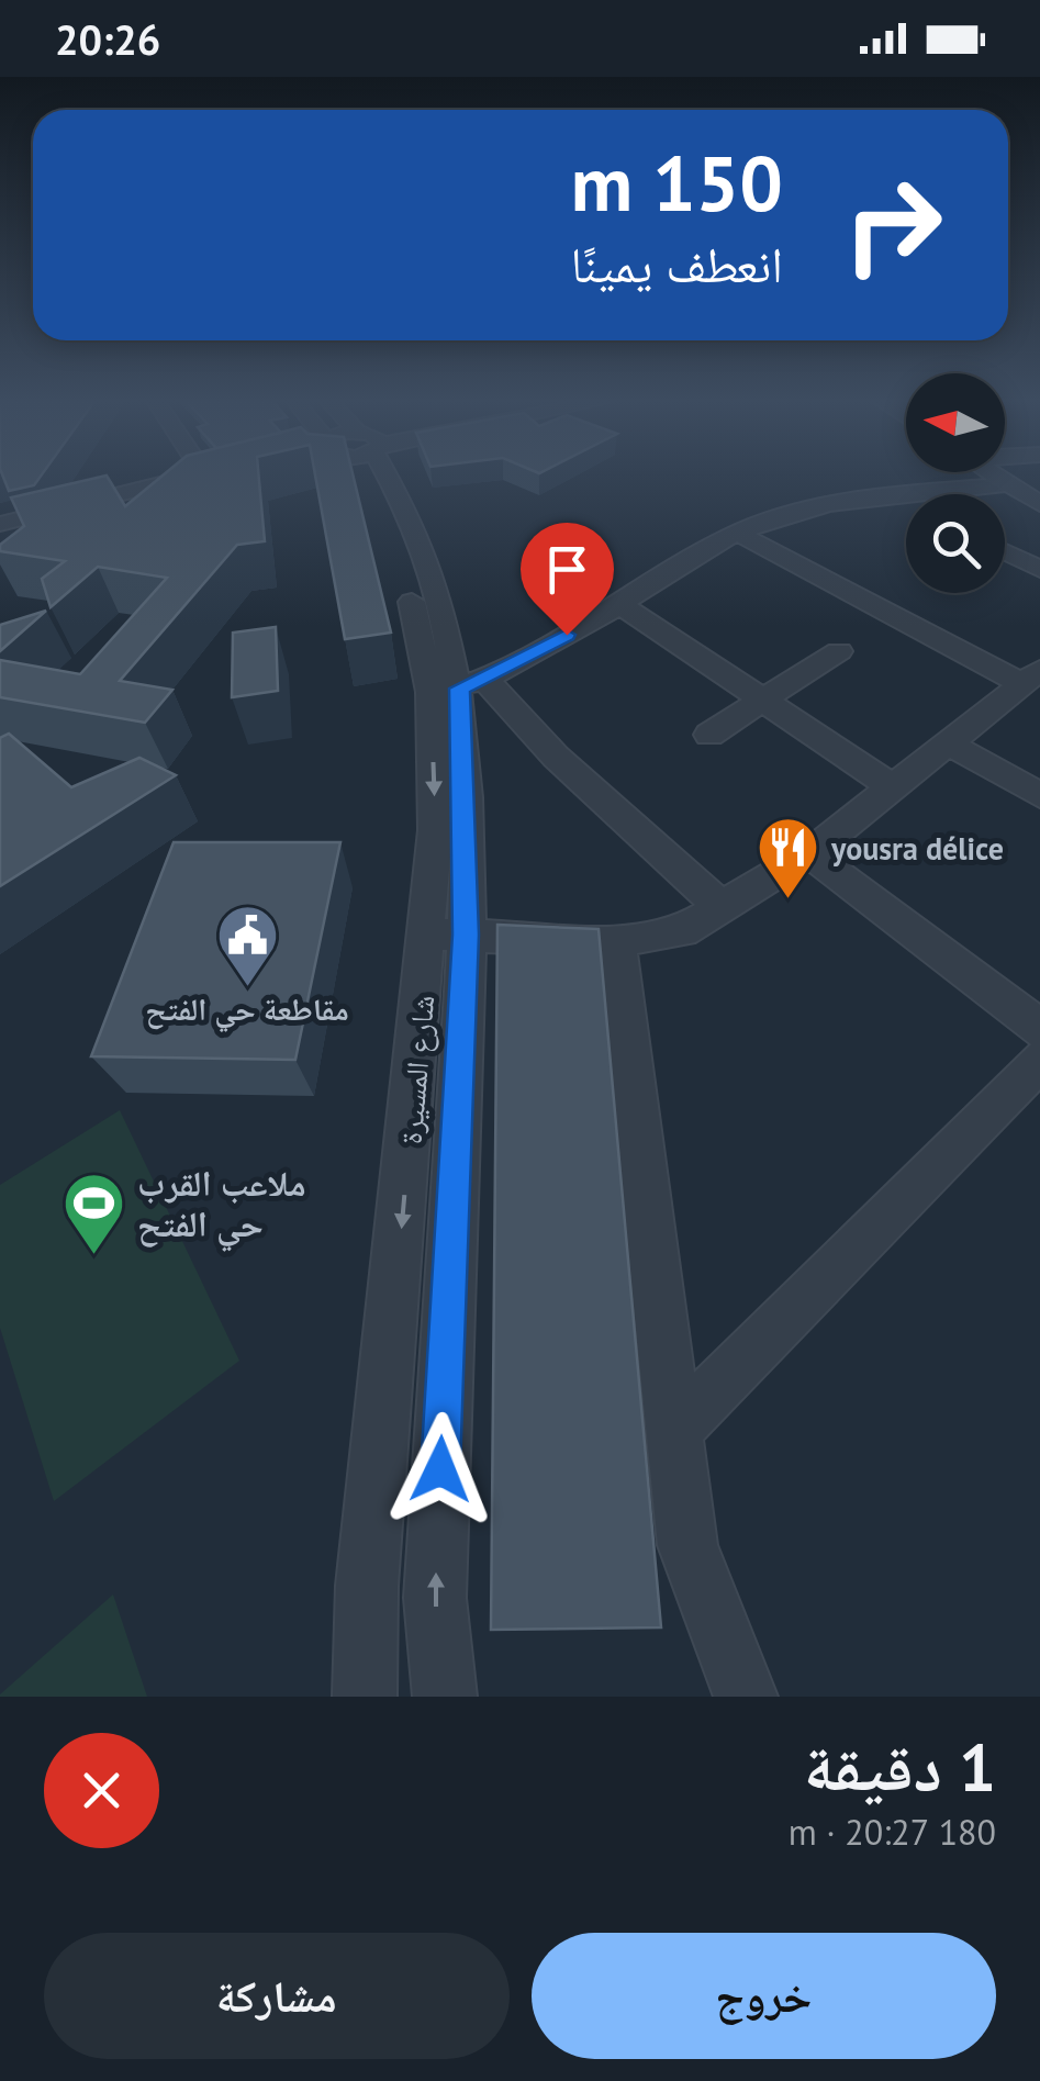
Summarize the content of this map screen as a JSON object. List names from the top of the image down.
{
  "streets": {
    "street": ["شارع المسيرة"]
  },
  "places": {
    "restaurant": ["yousra délice"],
    "public building": ["مقاطعة حي الفتح"],
    "sports": ["ملاعب القرب حي الفتح"]
  },
  "north": "left",
  "page": {
    "status": "20:26",
    "turn": ["150 m", "انعطف يمينًا"],
    "heading": ["1 دقيقة", "180 m · 20:27"],
    "buttons": ["خروج", "مشاركة"]
  }
}
